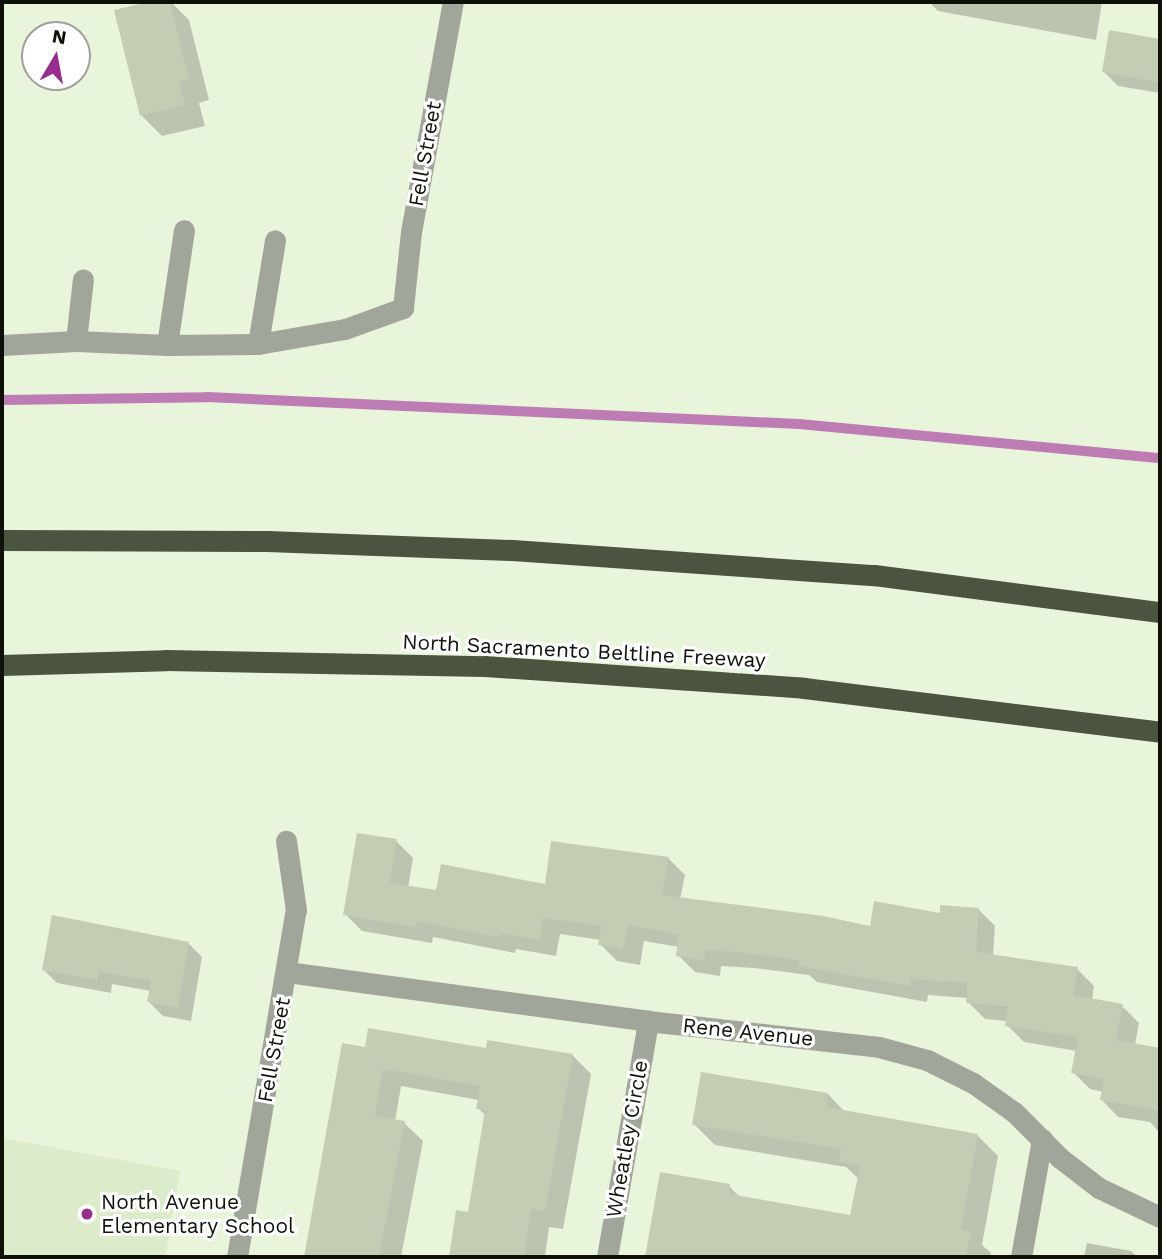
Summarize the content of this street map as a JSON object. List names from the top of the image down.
{
  "streets": {
    "highway": ["North Sacramento Beltline Freeway"],
    "street": ["Fell Street", "Rene Avenue", "Wheatley Circle"]
  },
  "crossings": [
    ["Fell Street", "Rene Avenue"],
    ["Rene Avenue", "Wheatley Circle"]
  ],
  "places": ["North Avenue Elementary School"],
  "north": "top"
}
